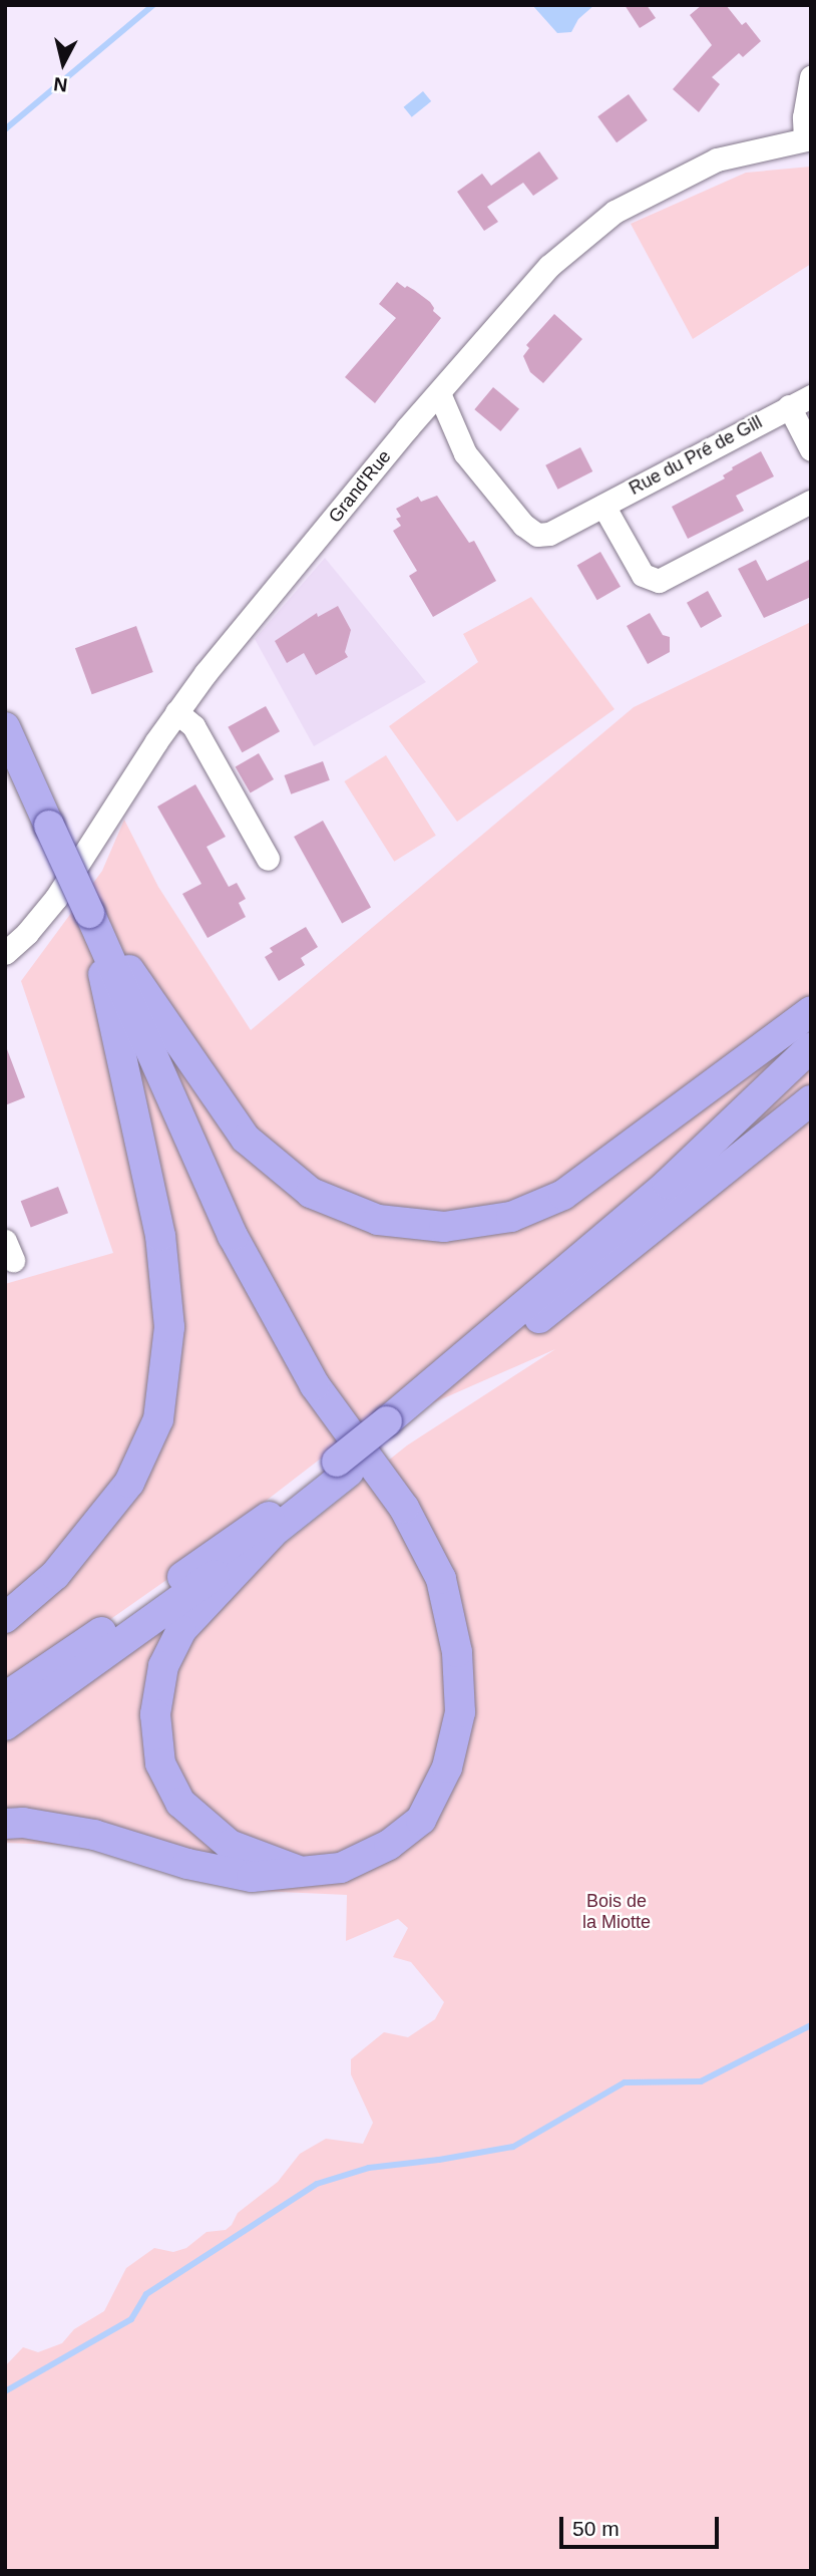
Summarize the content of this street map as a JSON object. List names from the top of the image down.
{
  "streets": {
    "street": ["Rue du Pré de Gill", "Grand'Rue"]
  },
  "crossings": [
    ["Rue du Pré de Gill", "Grand'Rue"]
  ],
  "parks": ["Bois de la Miotte"],
  "scale_bar": "50 m",
  "north": "bottom"
}
